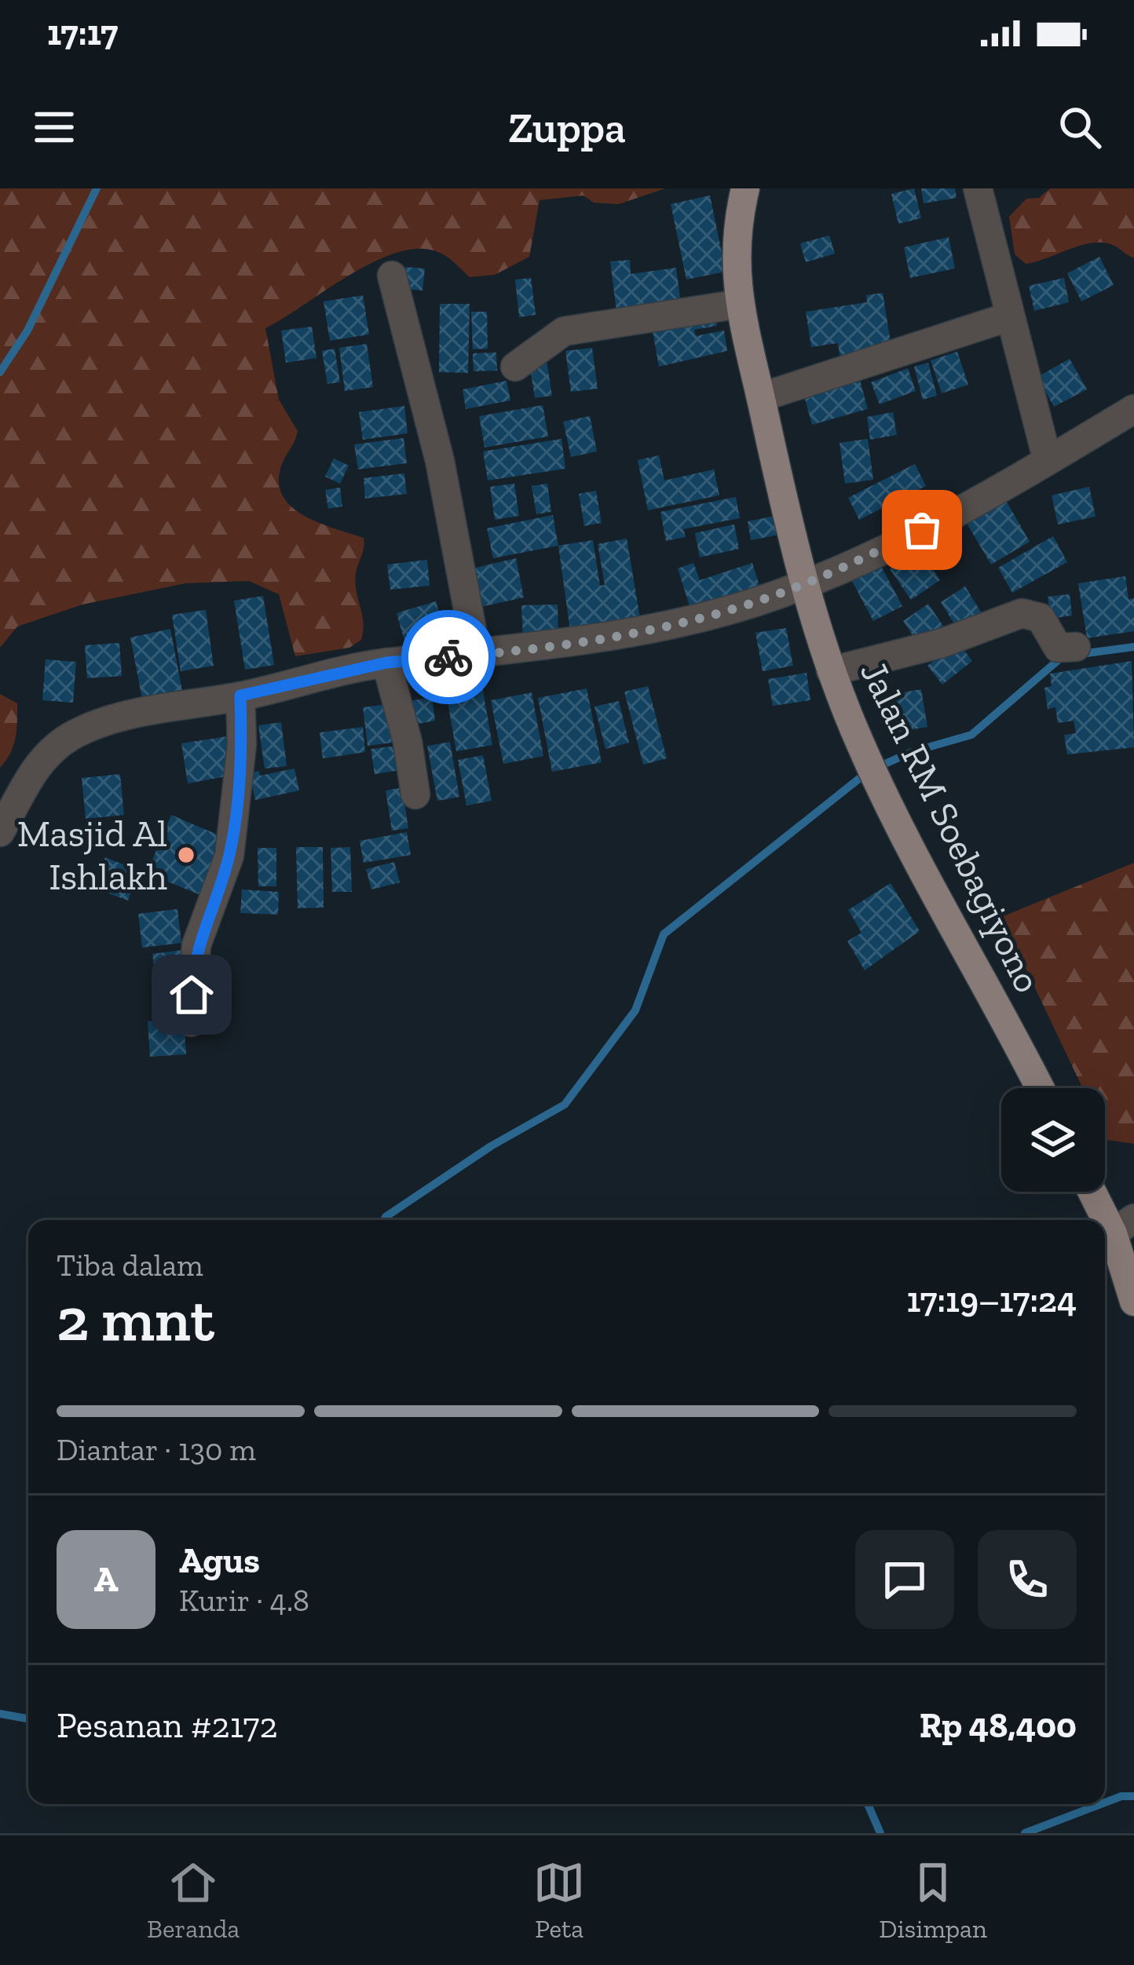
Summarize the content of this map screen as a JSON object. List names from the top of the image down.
{
  "streets": {
    "main road": ["Jalan RM Soebagiyono"]
  },
  "places": ["Masjid Al Ishlakh"],
  "page": {
    "status": "17:17",
    "header": "Zuppa",
    "heading": ["2 mnt", "Tiba dalam", "17:19–17:24"],
    "panel": [
      "Agus",
      "Kurir · 4.8",
      "Pesanan #2172",
      "Rp 48,400"
    ],
    "bar": "Diantar · 130 m",
    "round": "A",
    "tabs": ["Beranda", "Peta", "Disimpan"]
  }
}
